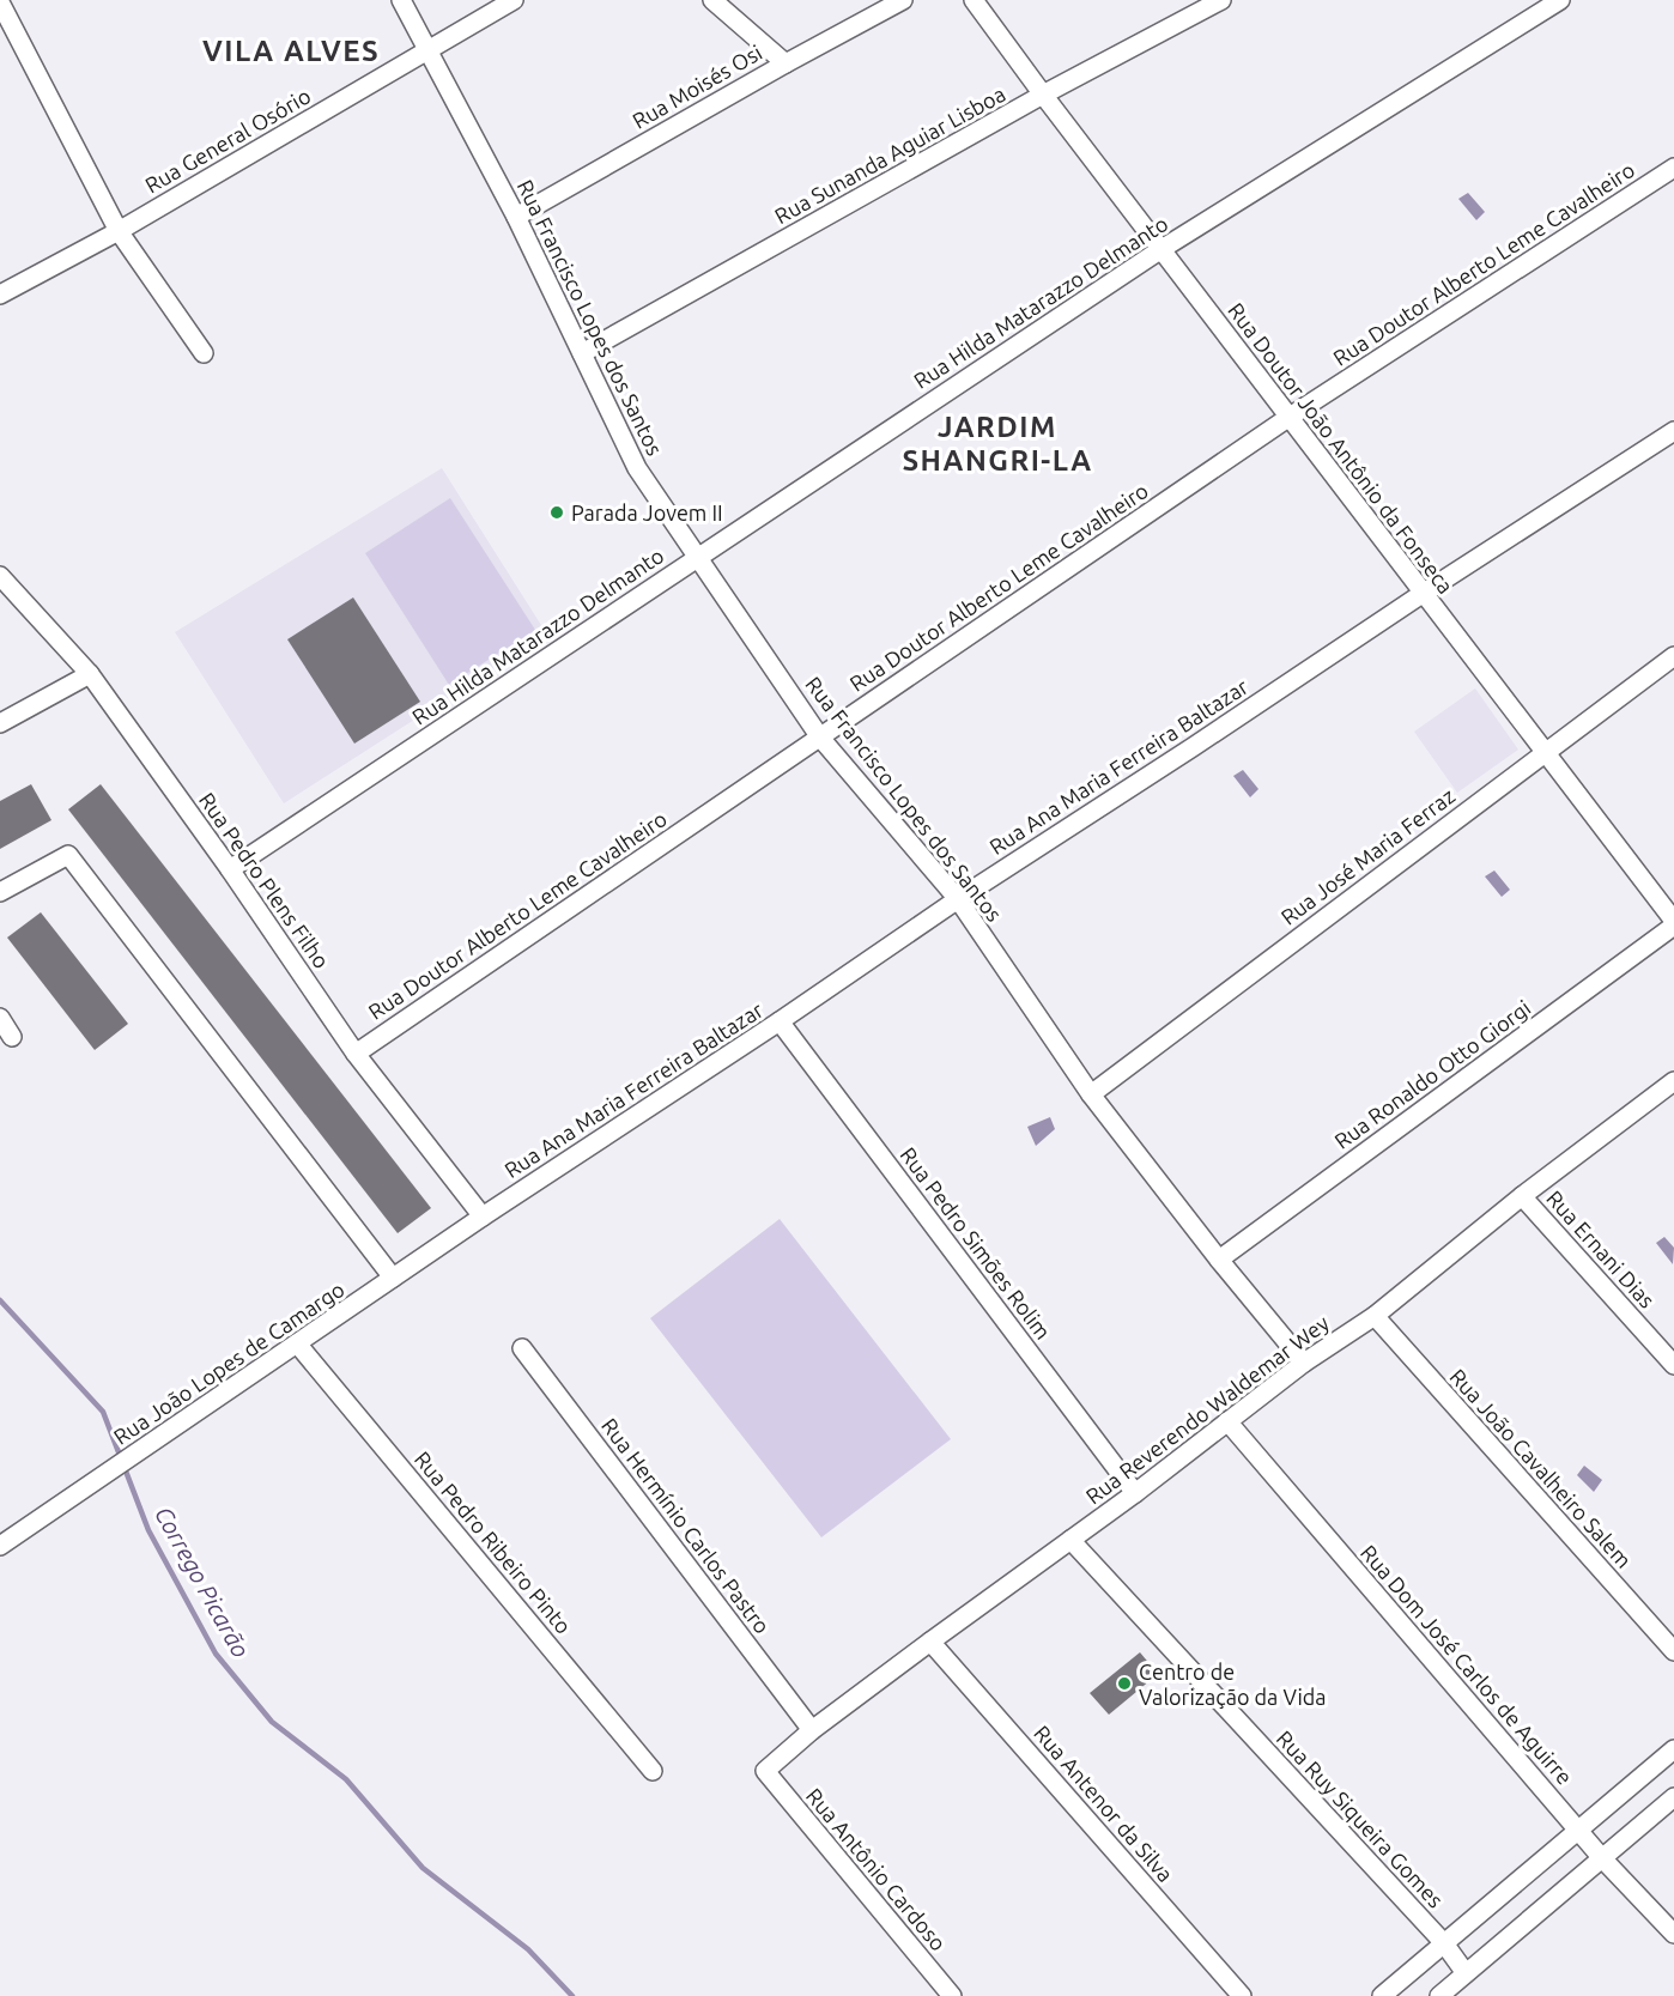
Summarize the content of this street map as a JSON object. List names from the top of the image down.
{
  "streets": {
    "street": [
      "Rua Moisés Osi",
      "Rua General Osório",
      "Rua Sunanda Aguiar Lisboa",
      "Rua Doutor Alberto Leme Cavalheiro",
      "Rua Hilda Matarazzo Delmanto",
      "Rua Francisco Lopes dos Santos",
      "Rua Doutor João Antônio da Fonseca",
      "Rua Ana Maria Ferreira Baltazar",
      "Rua José Maria Ferraz",
      "Rua Pedro Plens Filho",
      "Rua Ronaldo Otto Giorgi",
      "Rua Pedro Simões Rolim",
      "Rua Ernani Dias",
      "Rua João Lopes de Camargo",
      "Rua Reverendo Waldemar Wey",
      "Rua João Cavalheiro Salem",
      "Rua Hermínio Carlos Pastro",
      "Rua Pedro Ribeiro Pinto",
      "Rua Dom José Carlos de Aguirre",
      "Rua Antenor da Silva",
      "Rua Ruy Siqueira Gomes",
      "Rua Antônio Cardoso"
    ]
  },
  "crossings": [
    ["Rua Moisés Osi", "Rua Francisco Lopes dos Santos"],
    ["Rua General Osório", "Rua Francisco Lopes dos Santos"],
    ["Rua Sunanda Aguiar Lisboa", "Rua Francisco Lopes dos Santos"],
    ["Rua Sunanda Aguiar Lisboa", "Rua Doutor João Antônio da Fonseca"],
    ["Rua Doutor Alberto Leme Cavalheiro", "Rua Francisco Lopes dos Santos"],
    ["Rua Doutor Alberto Leme Cavalheiro", "Rua Doutor João Antônio da Fonseca"],
    ["Rua Doutor Alberto Leme Cavalheiro", "Rua Pedro Plens Filho"],
    ["Rua Hilda Matarazzo Delmanto", "Rua Francisco Lopes dos Santos"],
    ["Rua Hilda Matarazzo Delmanto", "Rua Doutor João Antônio da Fonseca"],
    ["Rua Hilda Matarazzo Delmanto", "Rua Pedro Plens Filho"],
    ["Rua Francisco Lopes dos Santos", "Rua Ana Maria Ferreira Baltazar"],
    ["Rua Francisco Lopes dos Santos", "Rua José Maria Ferraz"],
    ["Rua Francisco Lopes dos Santos", "Rua Ronaldo Otto Giorgi"],
    ["Rua Francisco Lopes dos Santos", "Rua Reverendo Waldemar Wey"],
    ["Rua Doutor João Antônio da Fonseca", "Rua Ana Maria Ferreira Baltazar"],
    ["Rua Doutor João Antônio da Fonseca", "Rua José Maria Ferraz"],
    ["Rua Doutor João Antônio da Fonseca", "Rua Ronaldo Otto Giorgi"],
    ["Rua Ana Maria Ferreira Baltazar", "Rua Pedro Plens Filho"],
    ["Rua Ana Maria Ferreira Baltazar", "Rua Pedro Simões Rolim"],
    ["Rua Ana Maria Ferreira Baltazar", "Rua João Lopes de Camargo"],
    ["Rua Pedro Plens Filho", "Rua João Lopes de Camargo"],
    ["Rua Pedro Simões Rolim", "Rua Reverendo Waldemar Wey"],
    ["Rua Ernani Dias", "Rua Reverendo Waldemar Wey"],
    ["Rua João Lopes de Camargo", "Rua Pedro Ribeiro Pinto"],
    ["Rua Reverendo Waldemar Wey", "Rua João Cavalheiro Salem"],
    ["Rua Reverendo Waldemar Wey", "Rua Hermínio Carlos Pastro"],
    ["Rua Reverendo Waldemar Wey", "Rua Dom José Carlos de Aguirre"],
    ["Rua Reverendo Waldemar Wey", "Rua Antenor da Silva"],
    ["Rua Reverendo Waldemar Wey", "Rua Ruy Siqueira Gomes"],
    ["Rua Reverendo Waldemar Wey", "Rua Antônio Cardoso"]
  ],
  "districts": ["VILA ALVES", "JARDIM SHANGRI-LA"],
  "water": ["Corrego Picarão"],
  "places": ["Parada Jovem II", "Centro de Valorização da Vida"]
}
